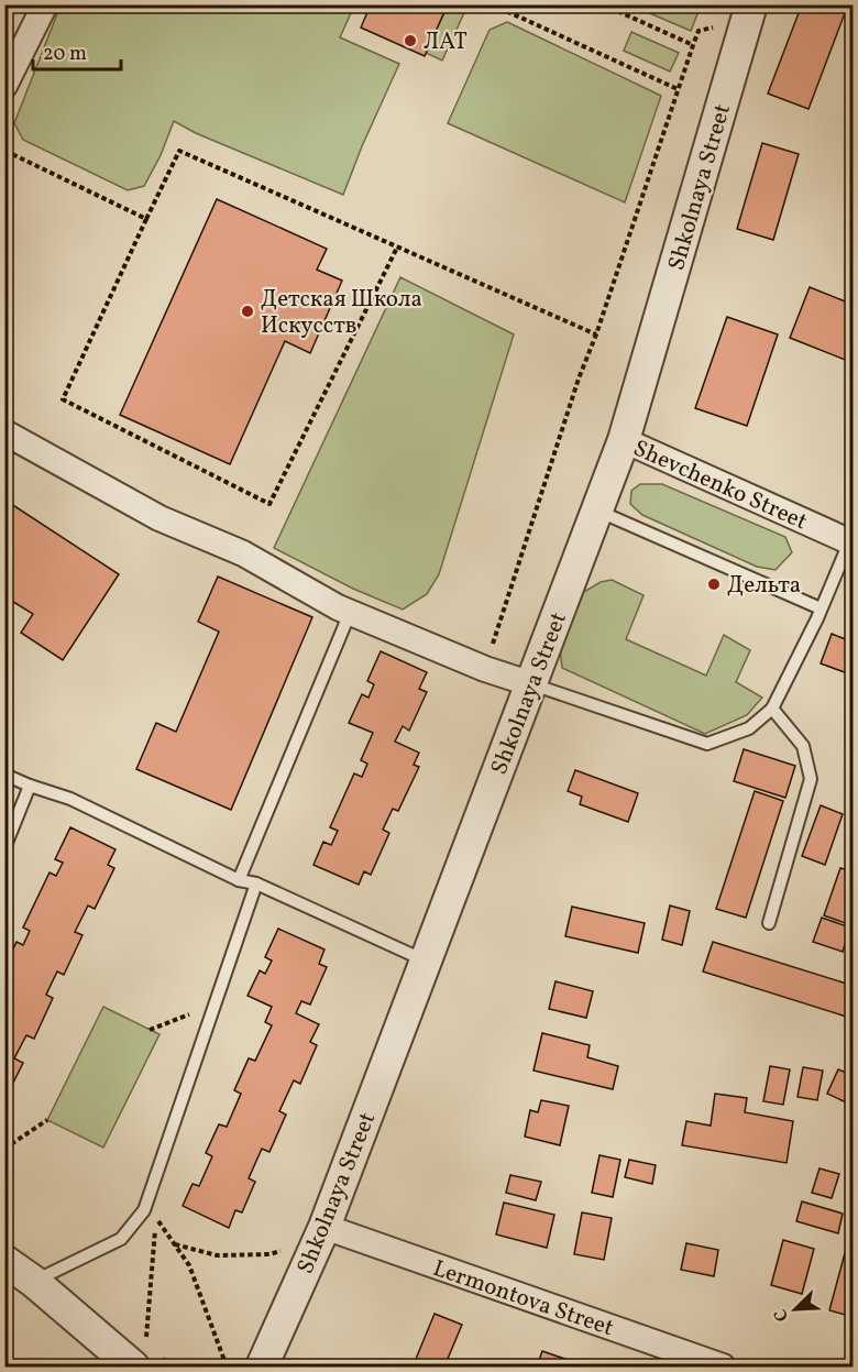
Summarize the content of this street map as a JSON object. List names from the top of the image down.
{
  "streets": {
    "street": ["Shkolnaya Street", "Shevchenko Street", "Lermontova Street"]
  },
  "crossings": [
    ["Shkolnaya Street", "Shevchenko Street"],
    ["Shkolnaya Street", "Lermontova Street"]
  ],
  "places": ["ЛАТ", "Детская Школа Искусств", "Дельта"],
  "scale_bar": "20 m",
  "north": "bottom left"
}
